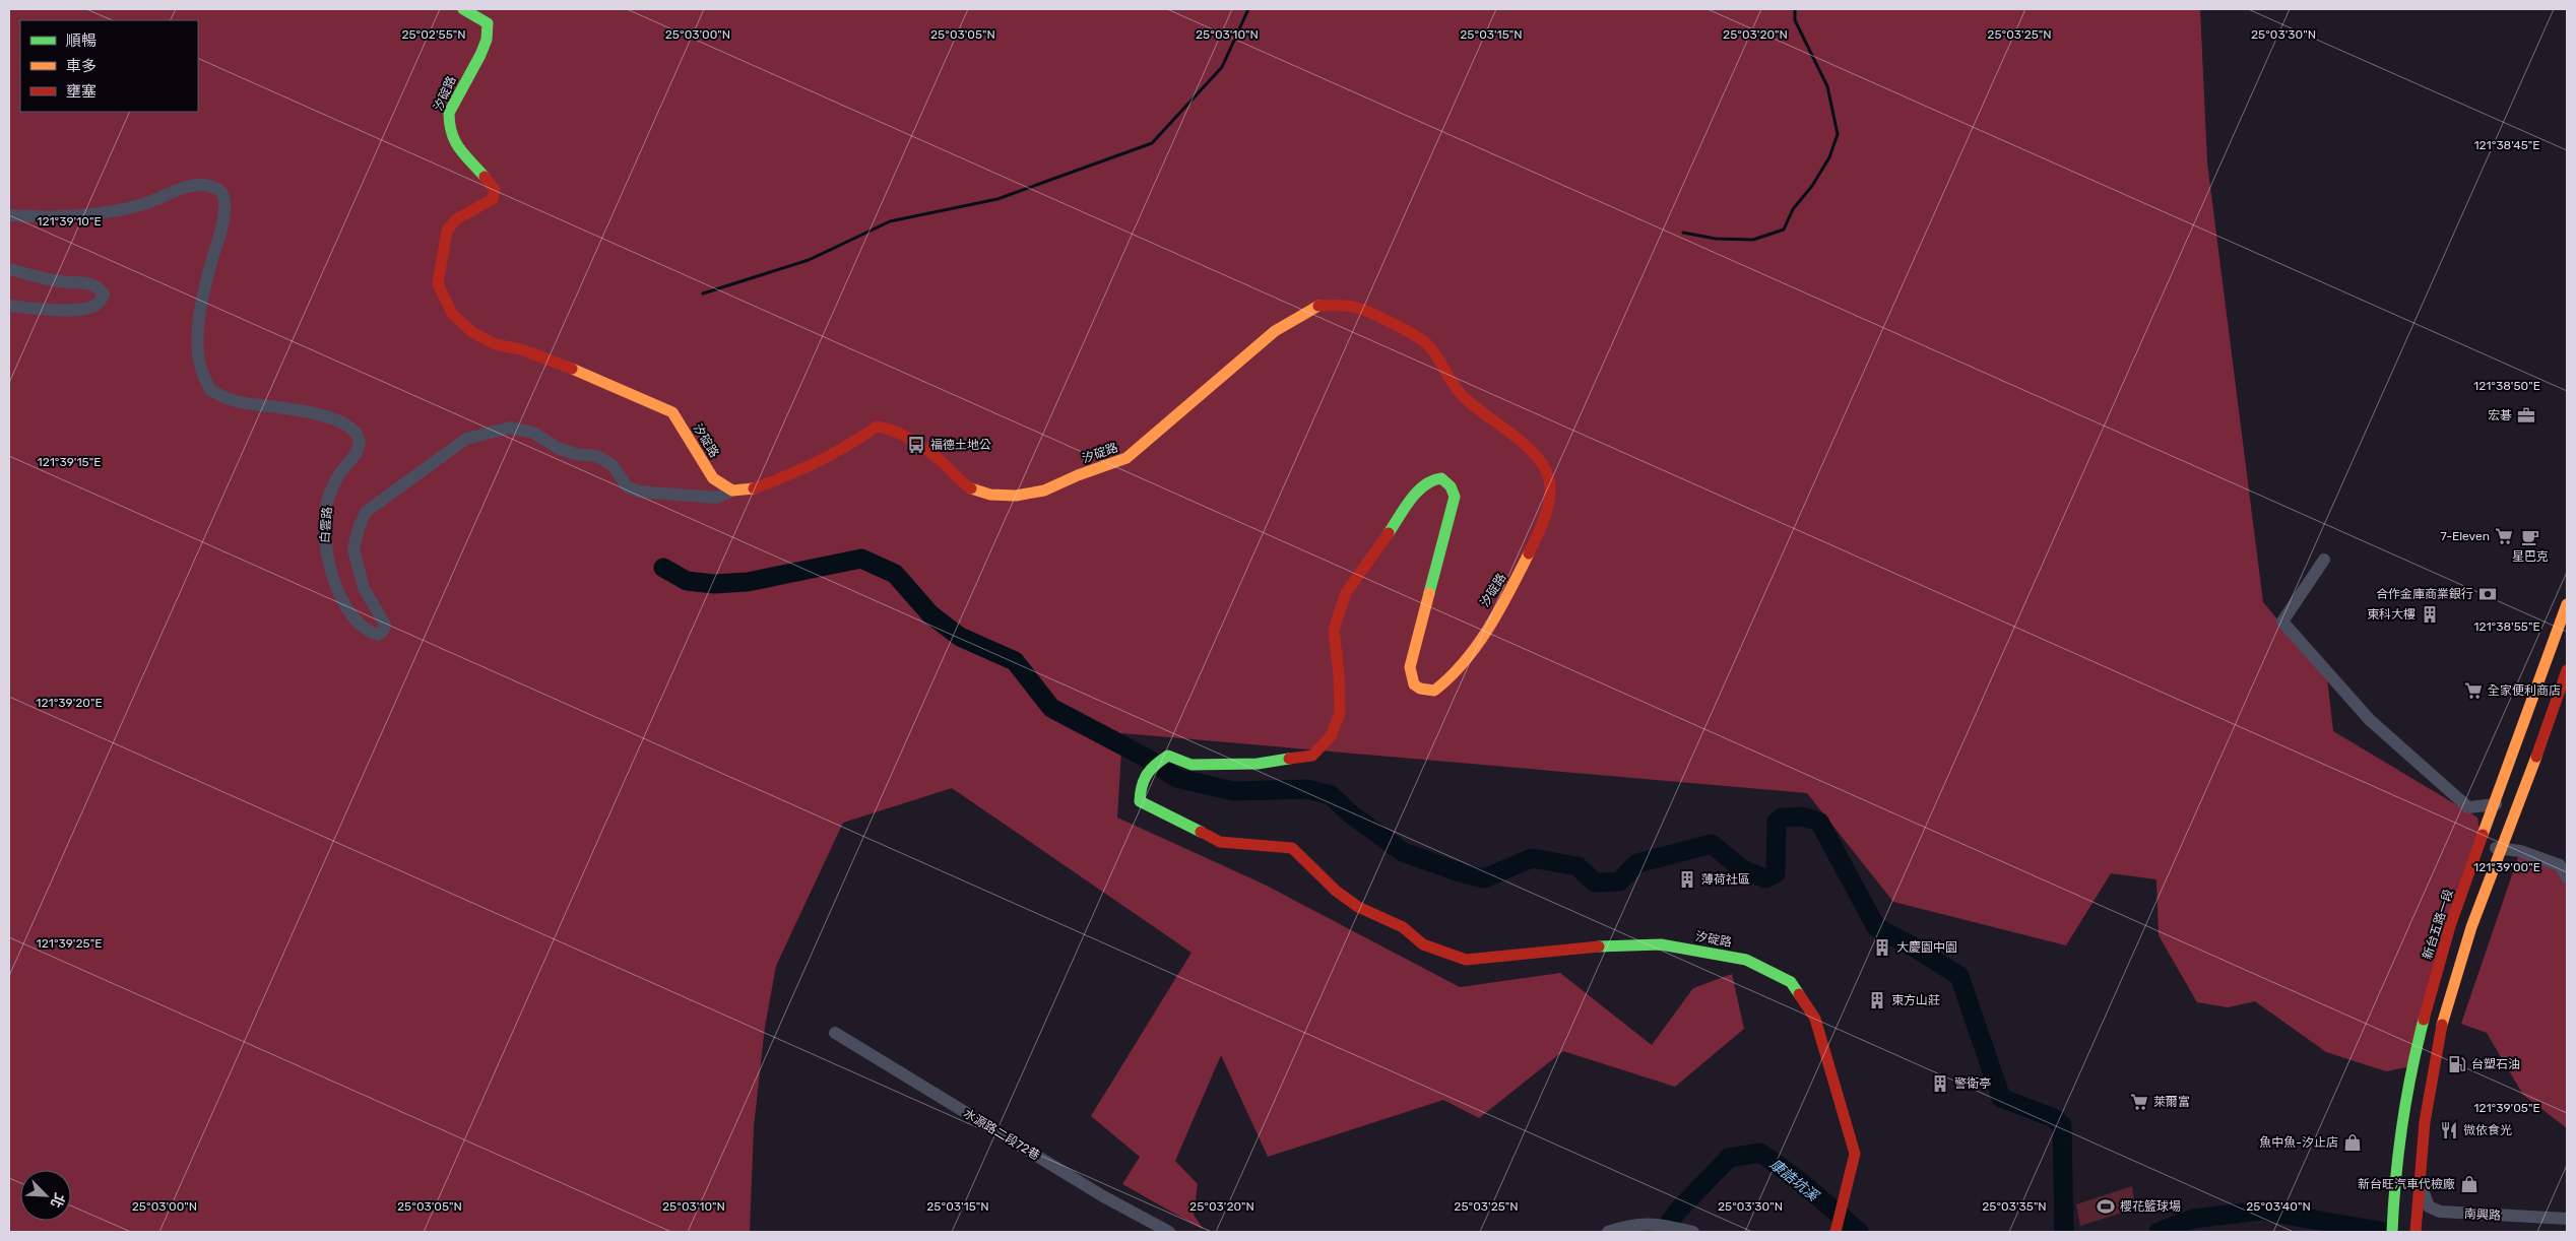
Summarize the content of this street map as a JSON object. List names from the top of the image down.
{
  "streets": {
    "street": [
      "汐碇路",
      "白雲路",
      "新台五路一段",
      "水源路二段72巷",
      "南興路"
    ]
  },
  "crossings": [
    ["汐碇路", "白雲路"]
  ],
  "water": ["康誥坑溪"],
  "places": {
    "office": ["宏碁"],
    "bus stop": ["福德土地公"],
    "supermarket": ["7-Eleven", "全家便利商店", "萊爾富"],
    "cafe": ["星巴克"],
    "bank": ["合作金庫商業銀行"],
    "building": [
      "東科大樓",
      "薄荷社區",
      "大慶園中園",
      "東方山莊",
      "警衛亭"
    ],
    "fuel station": ["台塑石油"],
    "restaurant": ["微依食光"],
    "shop": ["魚中魚-汐止店", "新台旺汽車代檢廠"],
    "sports": ["櫻花籃球場"]
  },
  "legend": ["順暢", "車多", "壅塞"],
  "north": "bottom right",
  "coordinates": [
    "25°02'55\"N",
    "25°03'00\"N",
    "25°03'05\"N",
    "25°03'10\"N",
    "25°03'15\"N",
    "25°03'20\"N",
    "25°03'25\"N",
    "25°03'30\"N",
    "121°38'45\"E",
    "121°39'10\"E",
    "121°38'50\"E",
    "121°39'15\"E",
    "121°38'55\"E",
    "121°39'20\"E",
    "121°39'00\"E",
    "121°39'25\"E",
    "121°39'05\"E",
    "25°03'35\"N",
    "25°03'40\"N"
  ]
}
